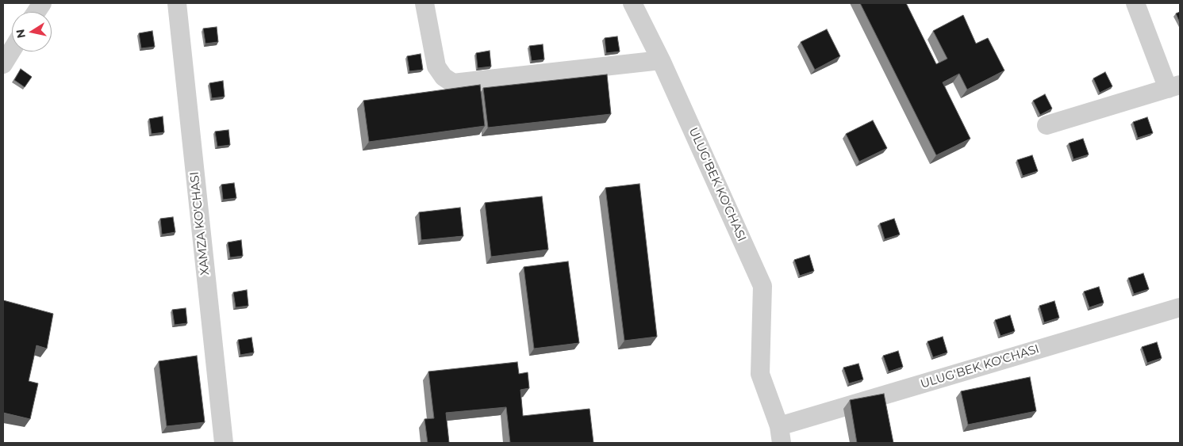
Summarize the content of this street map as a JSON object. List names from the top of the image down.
{
  "streets": {
    "street": ["ULUG'BEK KO'CHASI", "XAMZA KO'CHASI"]
  },
  "north": "left"
}
